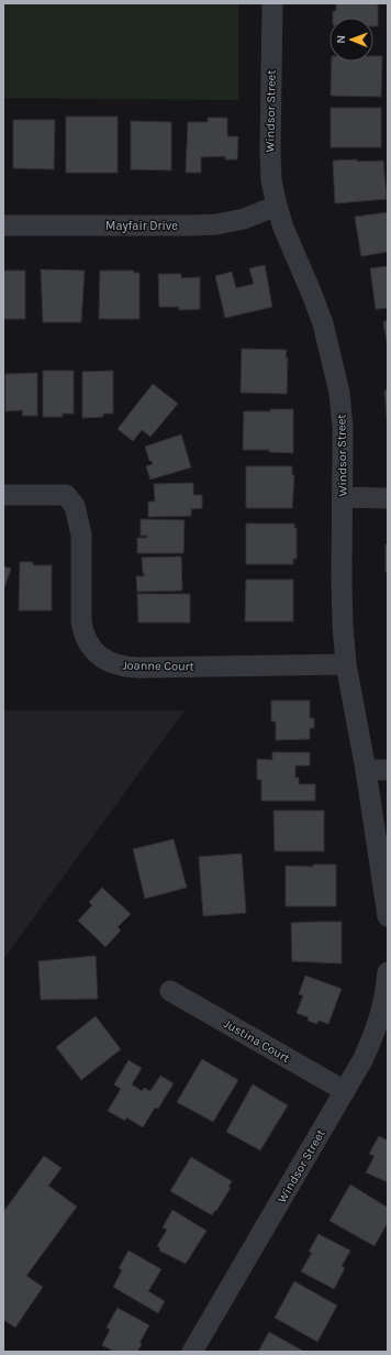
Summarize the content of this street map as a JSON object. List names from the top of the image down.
{
  "streets": {
    "street": [
      "Windsor Street",
      "Mayfair Drive",
      "Joanne Court",
      "Justina Court"
    ]
  },
  "crossings": [
    ["Windsor Street", "Mayfair Drive"],
    ["Windsor Street", "Joanne Court"],
    ["Windsor Street", "Justina Court"]
  ],
  "north": "left"
}
